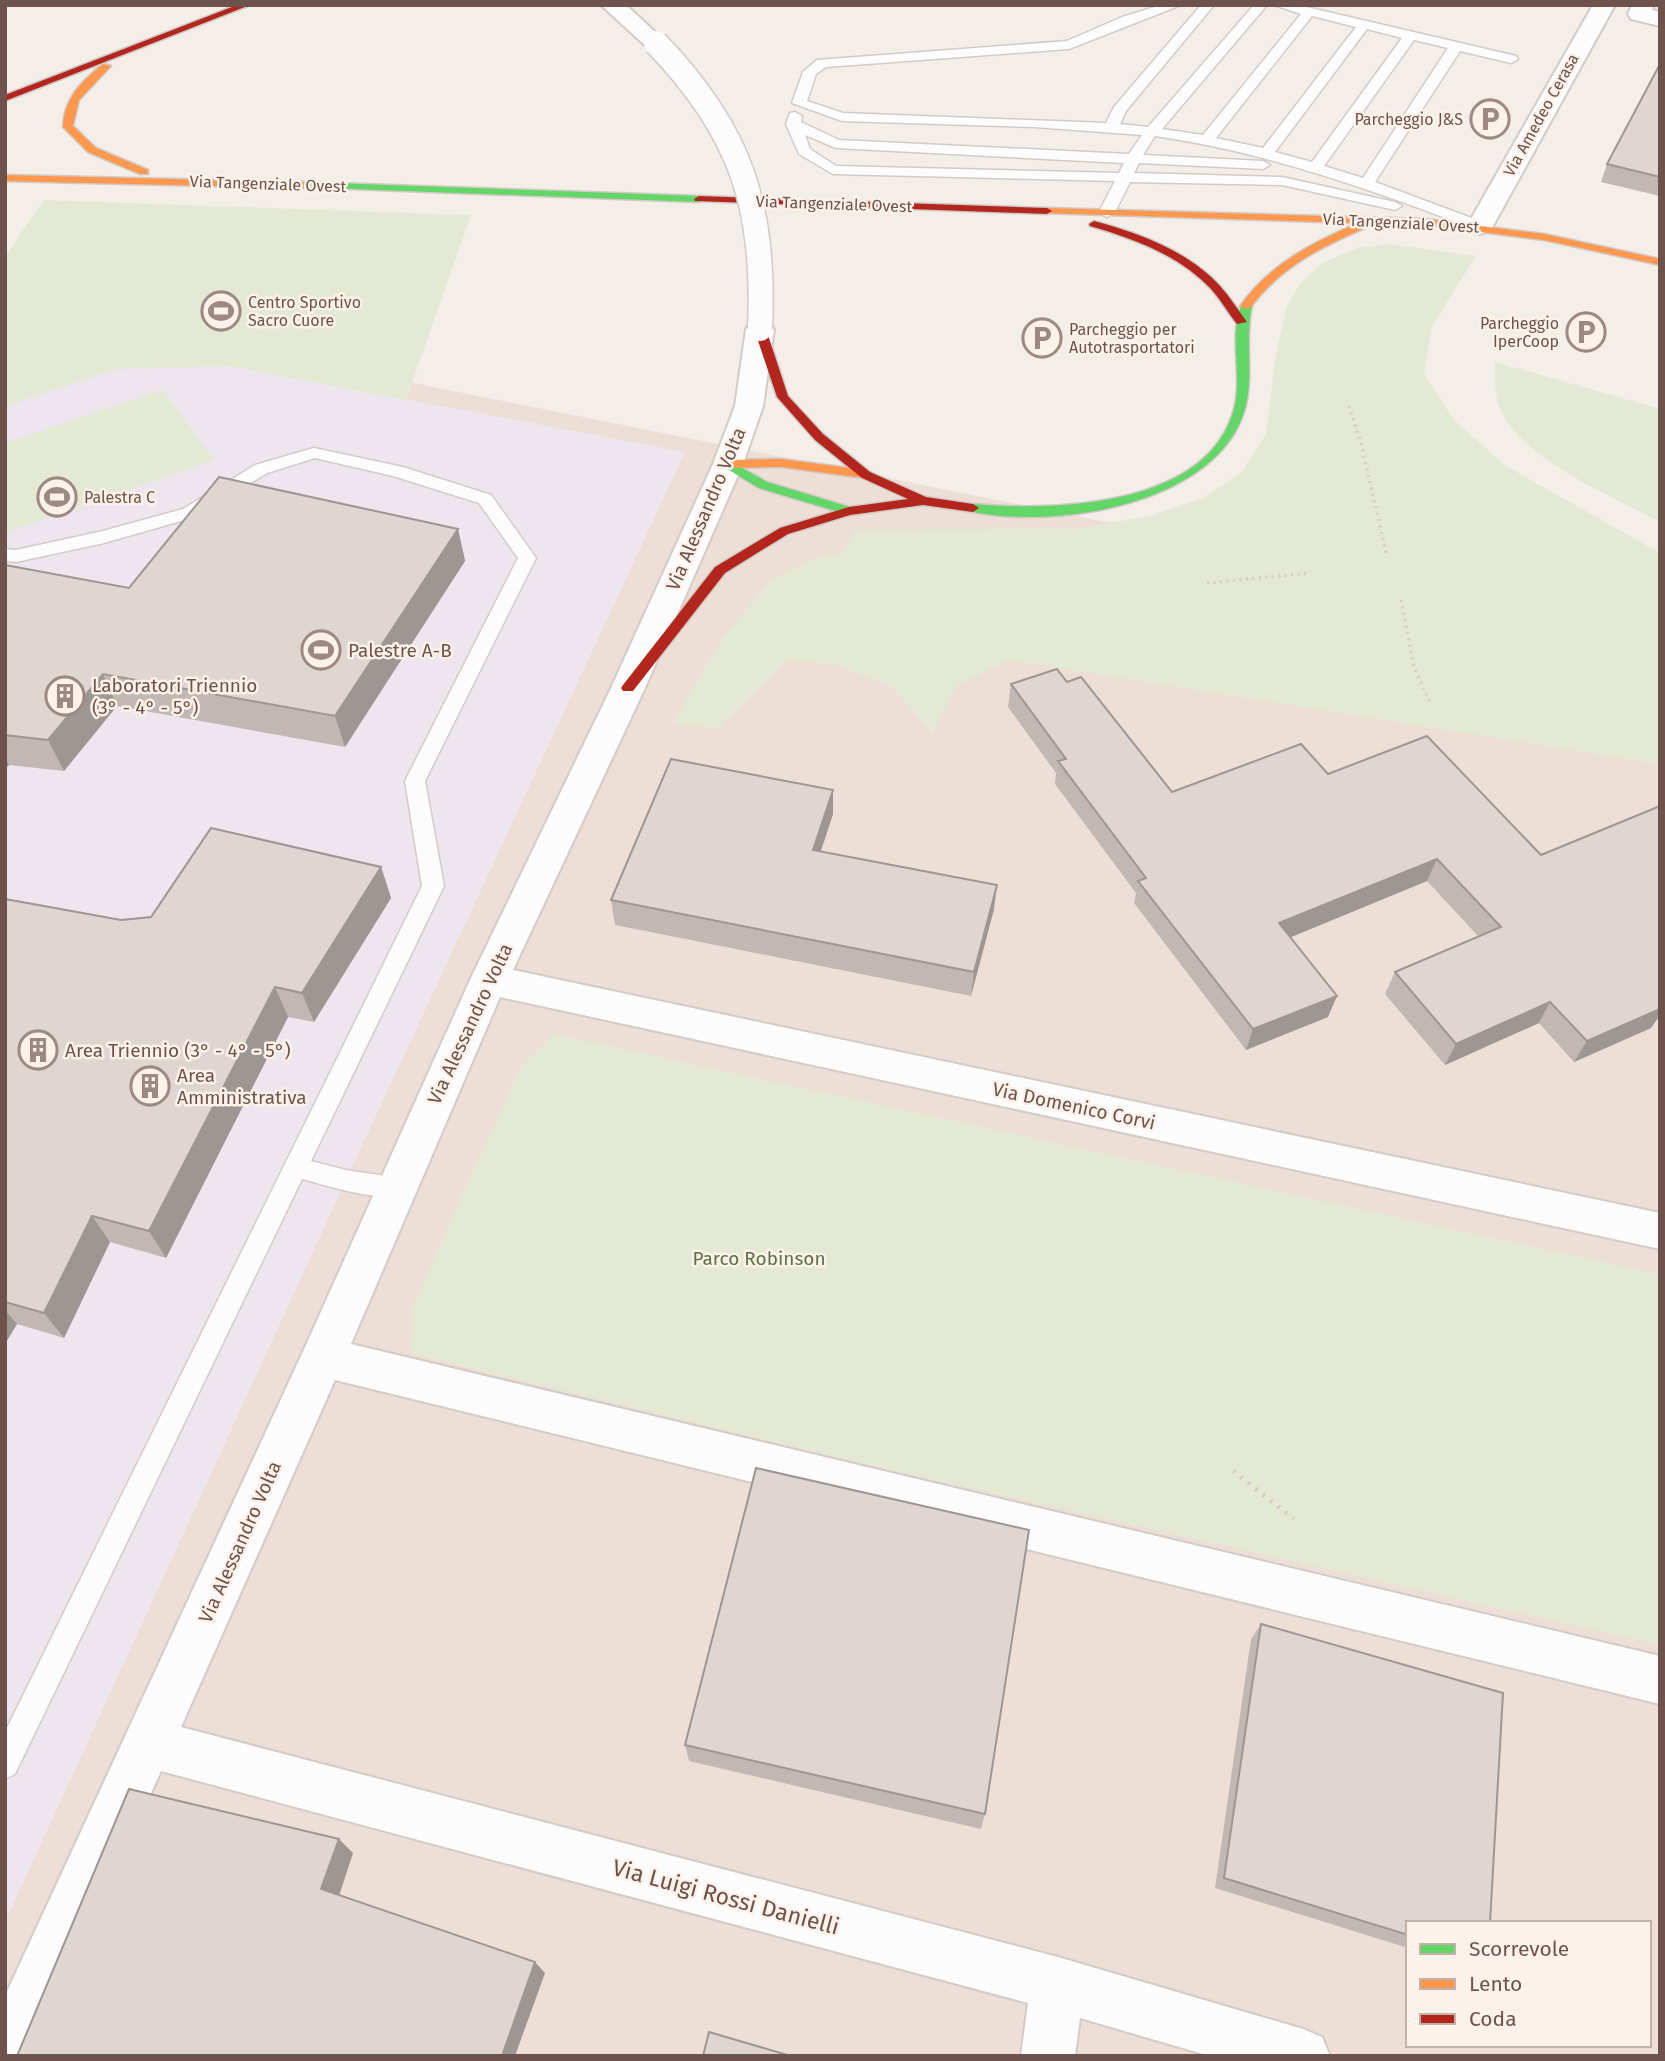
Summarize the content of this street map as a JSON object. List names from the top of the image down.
{
  "streets": {
    "main road": ["Via Tangenziale Ovest"],
    "street": [
      "Via Amedeo Cerasa",
      "Via Alessandro Volta",
      "Via Domenico Corvi",
      "Via Luigi Rossi Danielli"
    ]
  },
  "crossings": [
    ["Via Amedeo Cerasa", "Via Tangenziale Ovest"],
    ["Via Alessandro Volta", "Via Domenico Corvi"],
    ["Via Alessandro Volta", "Via Luigi Rossi Danielli"]
  ],
  "parks": ["Parco Robinson"],
  "places": {
    "parking": ["Parcheggio J&S", "Parcheggio IperCoop", "Parcheggio per Autotrasportatori"],
    "sports": ["Centro Sportivo Sacro Cuore", "Palestra C", "Palestre A-B"],
    "building": ["Laboratori Triennio (3° - 4° - 5°)", "Area Triennio (3° - 4° - 5°)", "Area Amministrativa"]
  },
  "legend": ["Scorrevole", "Lento", "Coda"]
}
